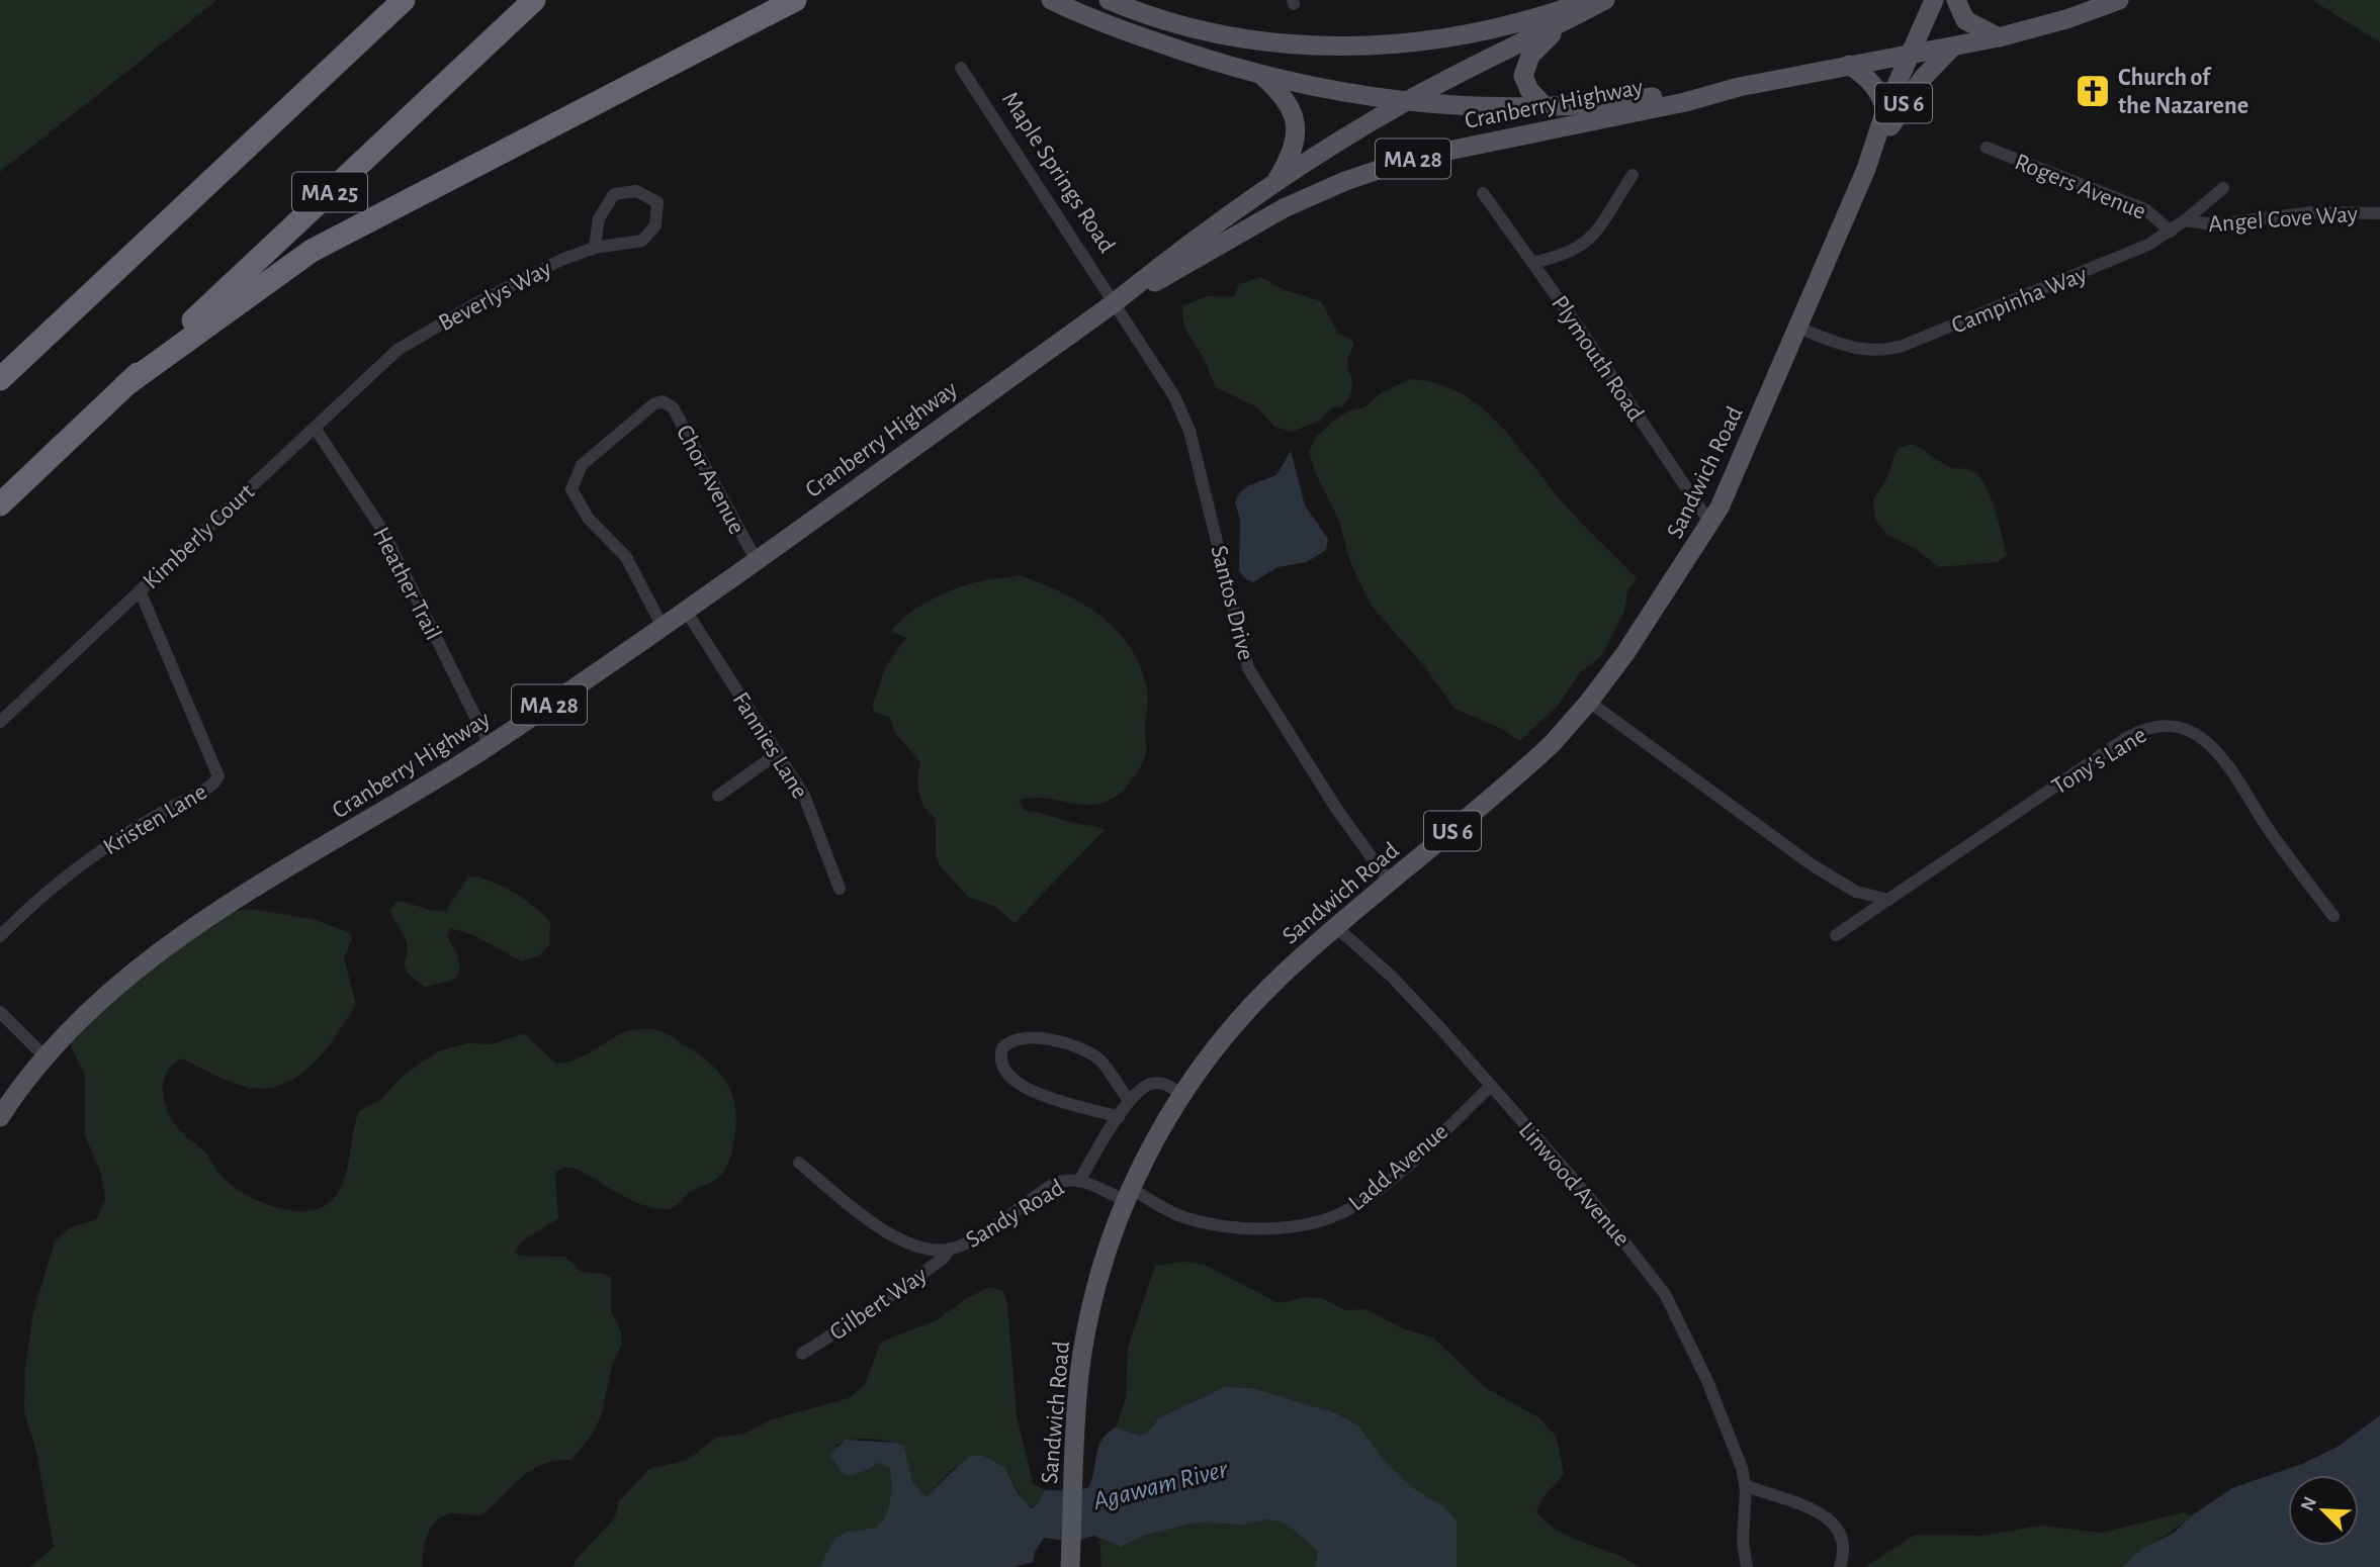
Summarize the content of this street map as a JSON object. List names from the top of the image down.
{
  "streets": {
    "highway": ["MA 25"],
    "main road": [
      "Cranberry Highway",
      "US 6",
      "MA 28",
      "Sandwich Road"
    ],
    "street": [
      "Maple Springs Road",
      "Rogers Avenue",
      "Angel Cove Way",
      "Beverlys Way",
      "Campinha Way",
      "Plymouth Road",
      "Chor Avenue",
      "Kimberly Court",
      "Heather Trail",
      "Santos Drive",
      "Fannies Lane",
      "Tony's Lane",
      "Kristen Lane",
      "Ladd Avenue",
      "Linwood Avenue",
      "Sandy Road",
      "Gilbert Way"
    ]
  },
  "crossings": [
    ["Cranberry Highway", "Maple Springs Road"],
    ["Cranberry Highway", "Sandwich Road"],
    ["Cranberry Highway", "Chor Avenue"],
    ["Cranberry Highway", "Heather Trail"],
    ["Cranberry Highway", "Santos Drive"],
    ["Cranberry Highway", "Fannies Lane"],
    ["Maple Springs Road", "Santos Drive"],
    ["Rogers Avenue", "Campinha Way"],
    ["Angel Cove Way", "Campinha Way"],
    ["Beverlys Way", "Kimberly Court"],
    ["Campinha Way", "Sandwich Road"],
    ["Plymouth Road", "Sandwich Road"],
    ["Sandwich Road", "Santos Drive"],
    ["Sandwich Road", "Ladd Avenue"],
    ["Sandwich Road", "Linwood Avenue"],
    ["Sandwich Road", "Sandy Road"],
    ["Kimberly Court", "Heather Trail"],
    ["Kimberly Court", "Kristen Lane"],
    ["Ladd Avenue", "Linwood Avenue"],
    ["Ladd Avenue", "Sandy Road"],
    ["Sandy Road", "Gilbert Way"]
  ],
  "water": ["Agawam River"],
  "places": {
    "church": ["Church of the Nazarene"]
  },
  "north": "top left"
}
